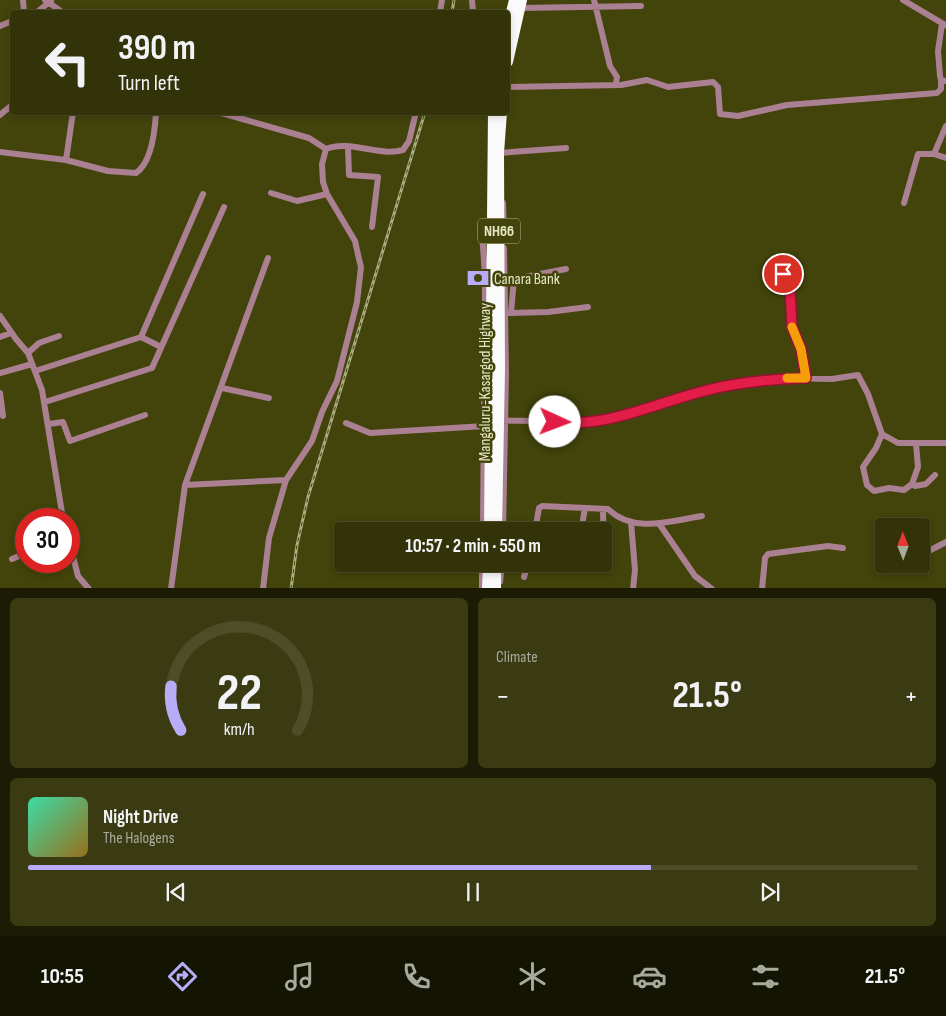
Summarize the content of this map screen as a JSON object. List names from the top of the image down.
{
  "streets": {
    "highway": ["NH66", "Mangaluru-Kasargod Highway"]
  },
  "places": {
    "bank": ["Canara Bank"]
  },
  "north": "top",
  "page": {
    "turn": ["390 m", "Turn left"],
    "limit": "30",
    "trip": "10:57 · 2 min · 550 m",
    "tile": "Climate",
    "heat": ["−", "21.5°", "+"],
    "song": ["Night Drive", "The Halogens"],
    "tabs": ["10:55", "21.5°"],
    "gauge": ["22", "km/h"]
  }
}
